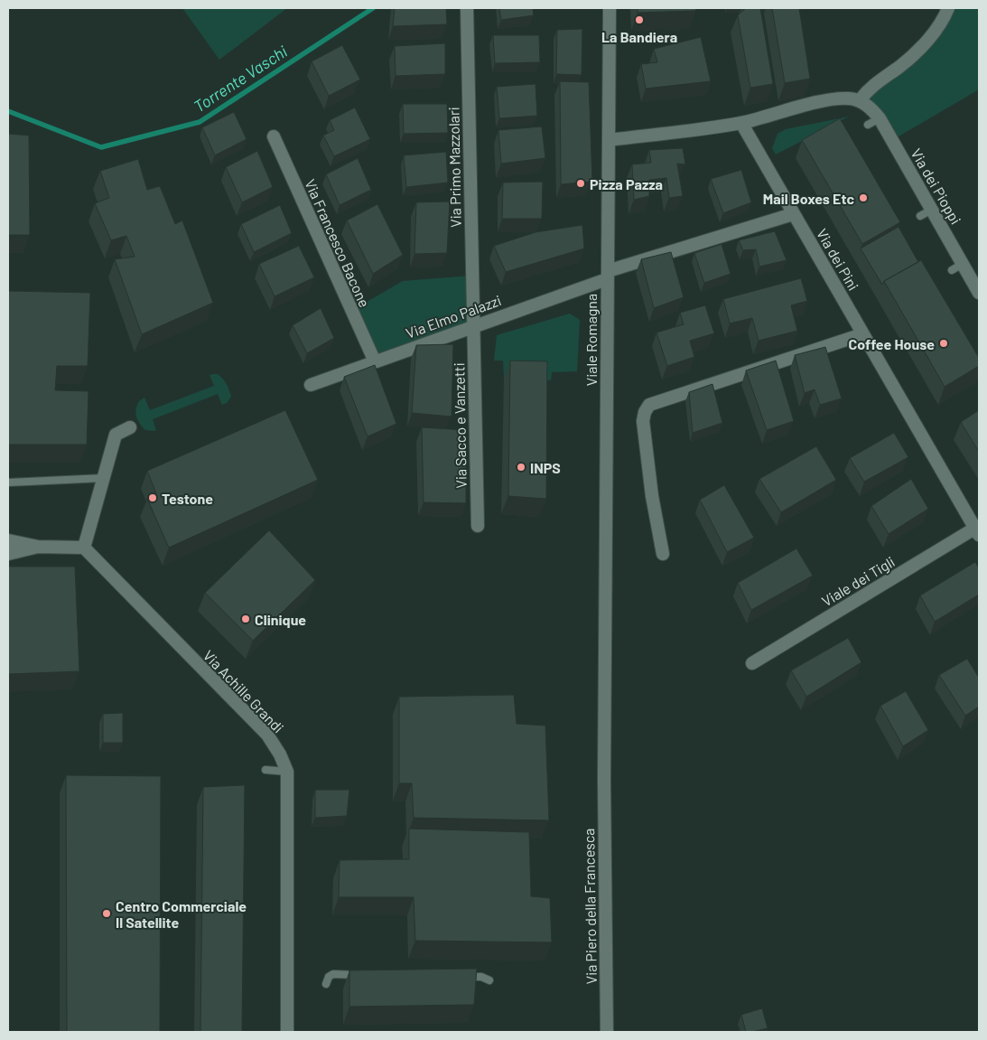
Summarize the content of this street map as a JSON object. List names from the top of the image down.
{
  "streets": {
    "street": [
      "Via Primo Mazzolari",
      "Via dei Pioppi",
      "Via Francesco Bacone",
      "Via dei Pini",
      "Via Elmo Palazzi",
      "Viale Romagna",
      "Via Sacco e Vanzetti",
      "Viale dei Tigli",
      "Via Achille Grandi",
      "Via Piero della Francesca"
    ]
  },
  "crossings": [
    ["Via Primo Mazzolari", "Via Elmo Palazzi"],
    ["Via Primo Mazzolari", "Via Sacco e Vanzetti"],
    ["Via Francesco Bacone", "Via Elmo Palazzi"],
    ["Via dei Pini", "Via Elmo Palazzi"],
    ["Via dei Pini", "Viale dei Tigli"],
    ["Via Elmo Palazzi", "Viale Romagna"],
    ["Via Elmo Palazzi", "Via Sacco e Vanzetti"],
    ["Viale Romagna", "Via Piero della Francesca"]
  ],
  "water": ["Torrente Vaschi"],
  "places": [
    "La Bandiera",
    "Pizza Pazza",
    "Mail Boxes Etc",
    "Coffee House",
    "INPS",
    "Testone",
    "Clinique",
    "Centro Commerciale Il Satellite"
  ]
}
